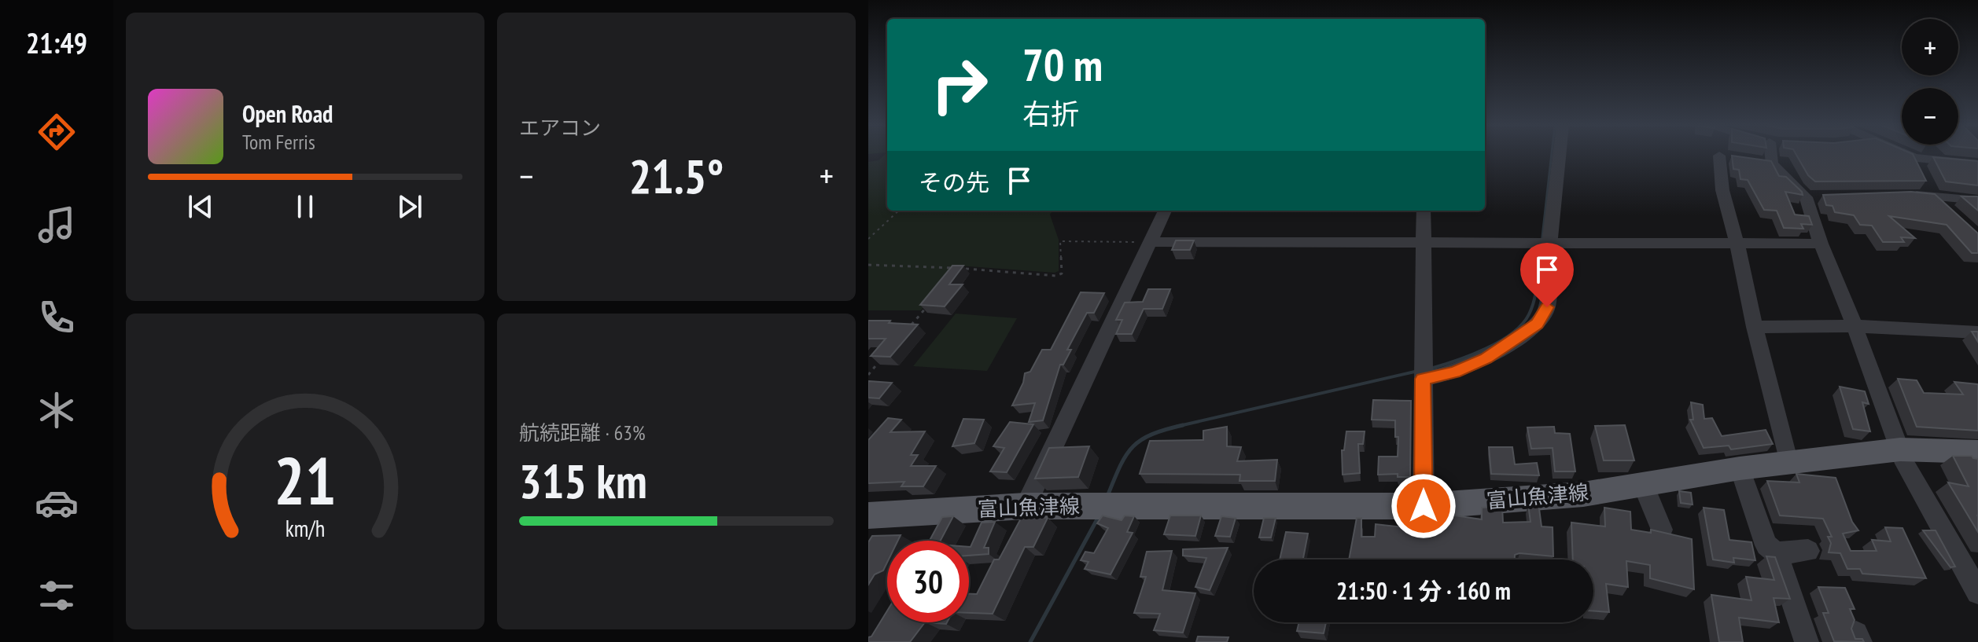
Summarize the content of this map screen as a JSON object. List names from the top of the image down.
{
  "streets": {
    "main road": ["富山魚津線"]
  },
  "page": {
    "tabs": "21:49",
    "tile": [
      "エアコン",
      ["航続距離 · 63%", "315 km"]
    ],
    "map_buttons": ["+", "−"],
    "turn": ["70 m", "右折"],
    "song": ["Open Road", "Tom Ferris"],
    "heat": ["−", "21.5°", "+"],
    "then": "その先",
    "limit": "30",
    "trip": "21:50 · 1 分 · 160 m",
    "gauge": ["21", "km/h"]
  }
}
